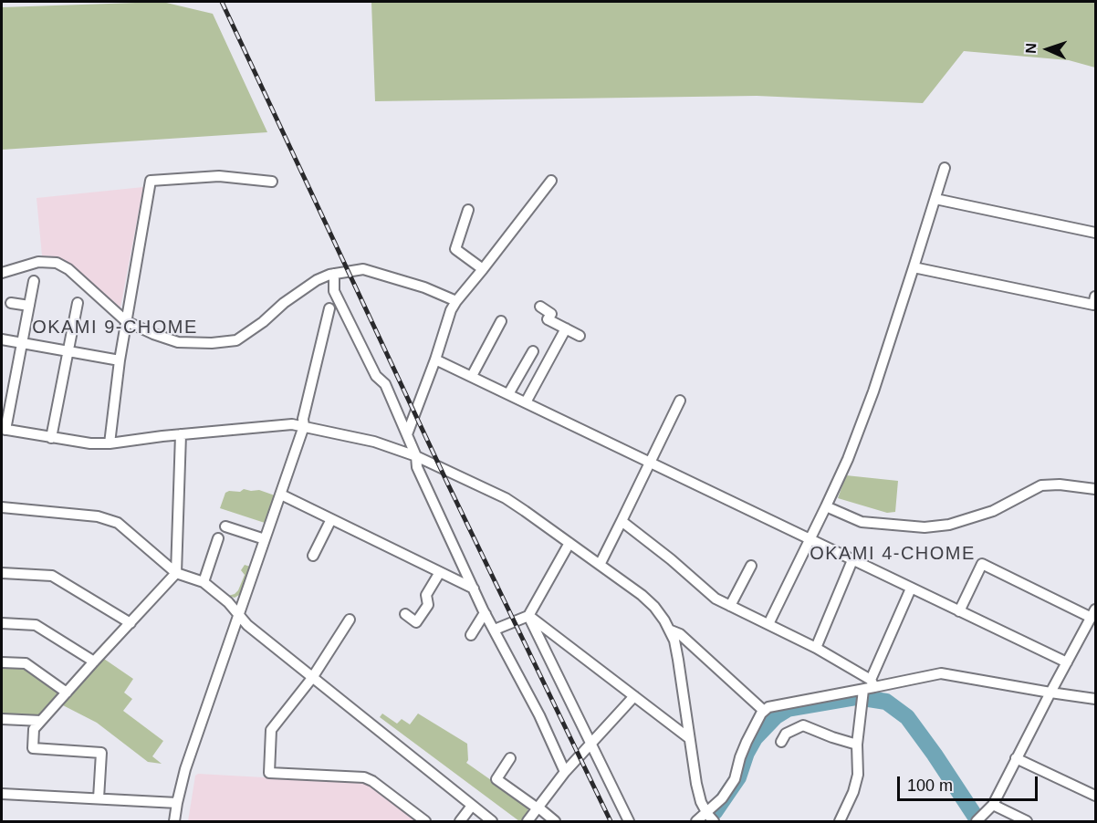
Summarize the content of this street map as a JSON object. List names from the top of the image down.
{
  "districts": ["OKAMI 9-CHOME", "OKAMI 4-CHOME"],
  "scale_bar": "100 m",
  "north": "left"
}
